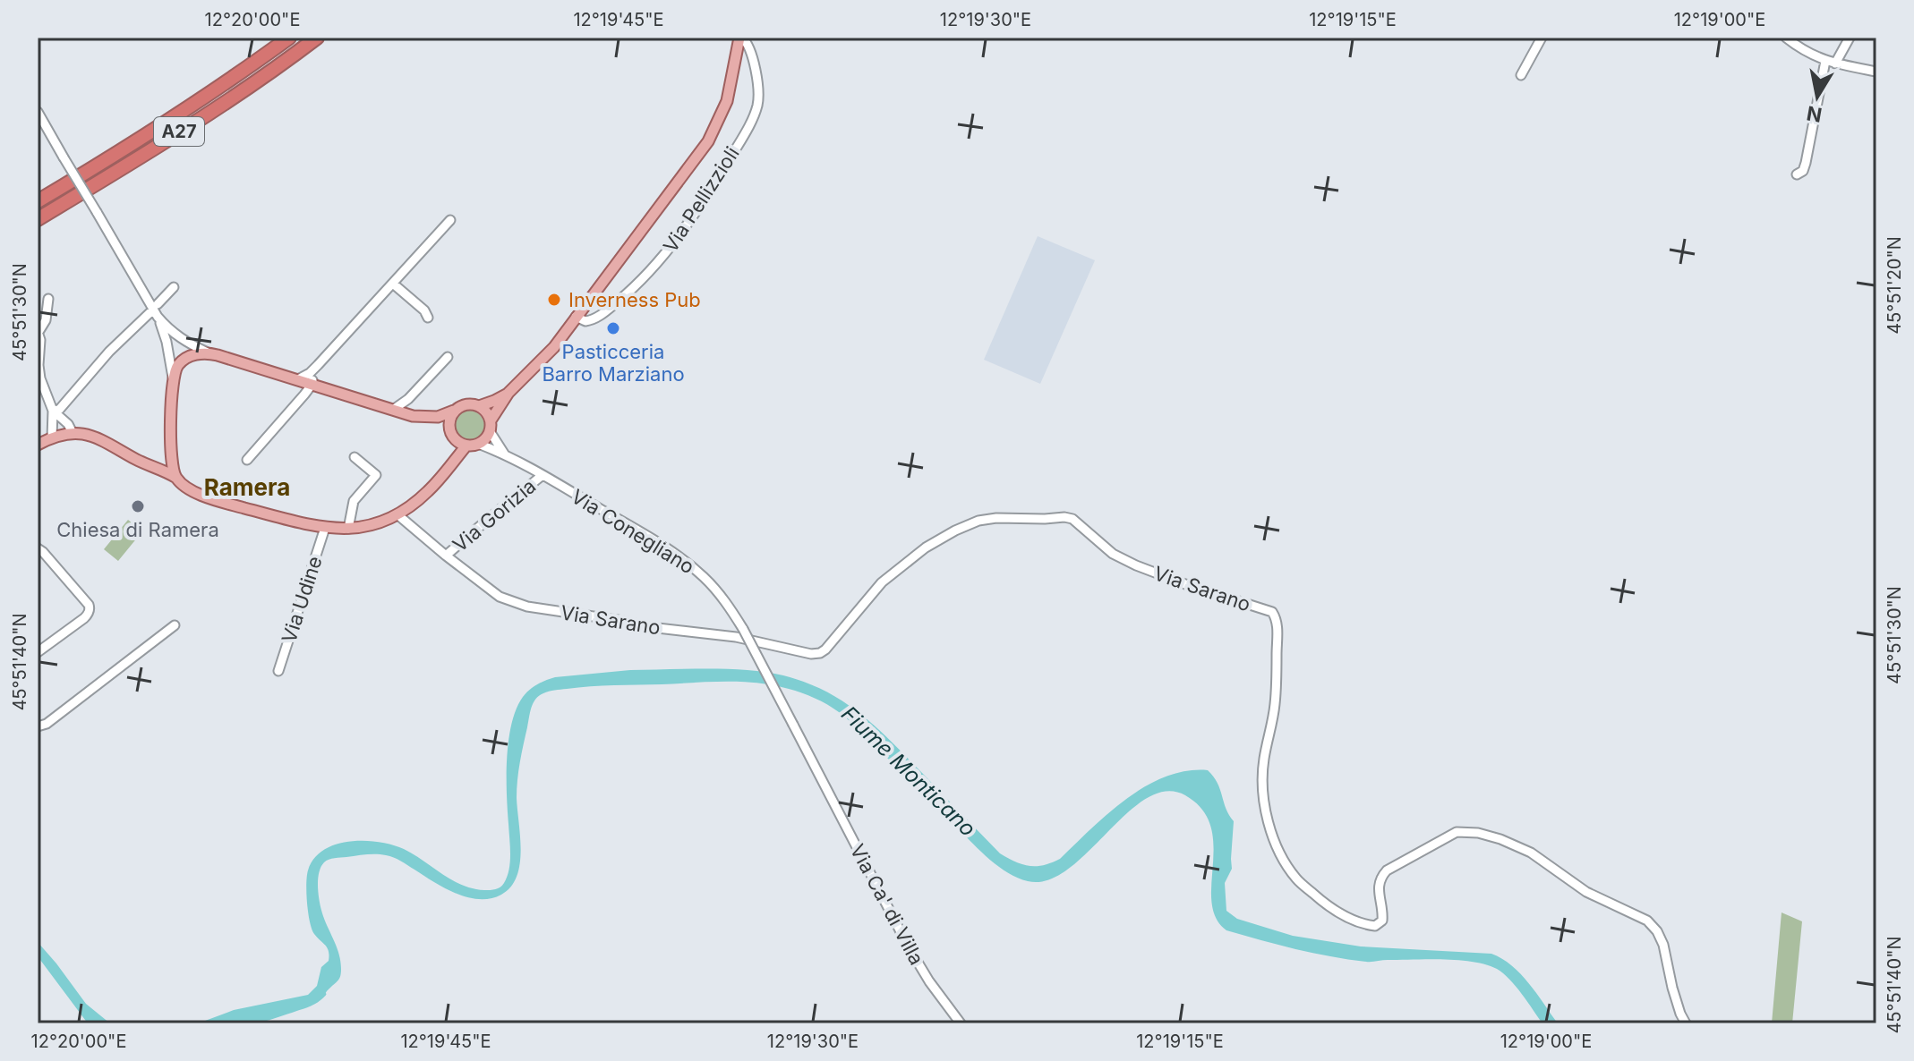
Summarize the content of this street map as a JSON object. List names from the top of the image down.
{
  "streets": {
    "highway": ["A27"],
    "main road": ["Via Conegliano"],
    "street": [
      "Via Pellizzioli",
      "Via Gorizia",
      "Via Sarano",
      "Via Udine",
      "Via Ca' di Villa"
    ]
  },
  "crossings": [
    ["Via Gorizia", "Via Conegliano"],
    ["Via Gorizia", "Via Sarano"],
    ["Via Conegliano", "Via Ca' di Villa"]
  ],
  "districts": ["Ramera"],
  "water": ["Fiume Monticano"],
  "places": ["Inverness Pub", "Pasticceria Barro Marziano", "Chiesa di Ramera"],
  "north": "bottom",
  "coordinates": [
    "12°20'00\"E",
    "12°19'45\"E",
    "12°19'30\"E",
    "12°19'15\"E",
    "12°19'00\"E",
    "45°51'20\"N",
    "45°51'30\"N",
    "45°51'40\"N"
  ]
}
